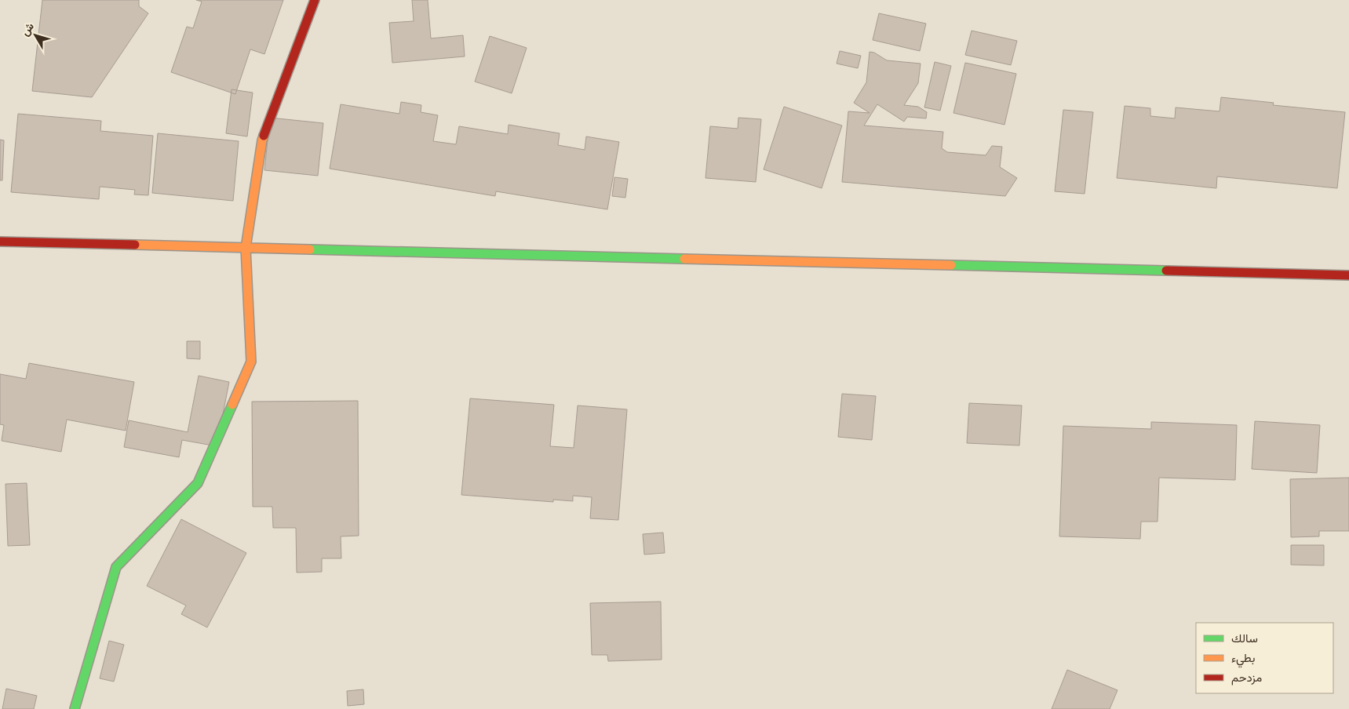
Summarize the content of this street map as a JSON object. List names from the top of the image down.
{
  "legend": ["سالك", "بطيء", "مزدحم"],
  "north": "top left"
}
